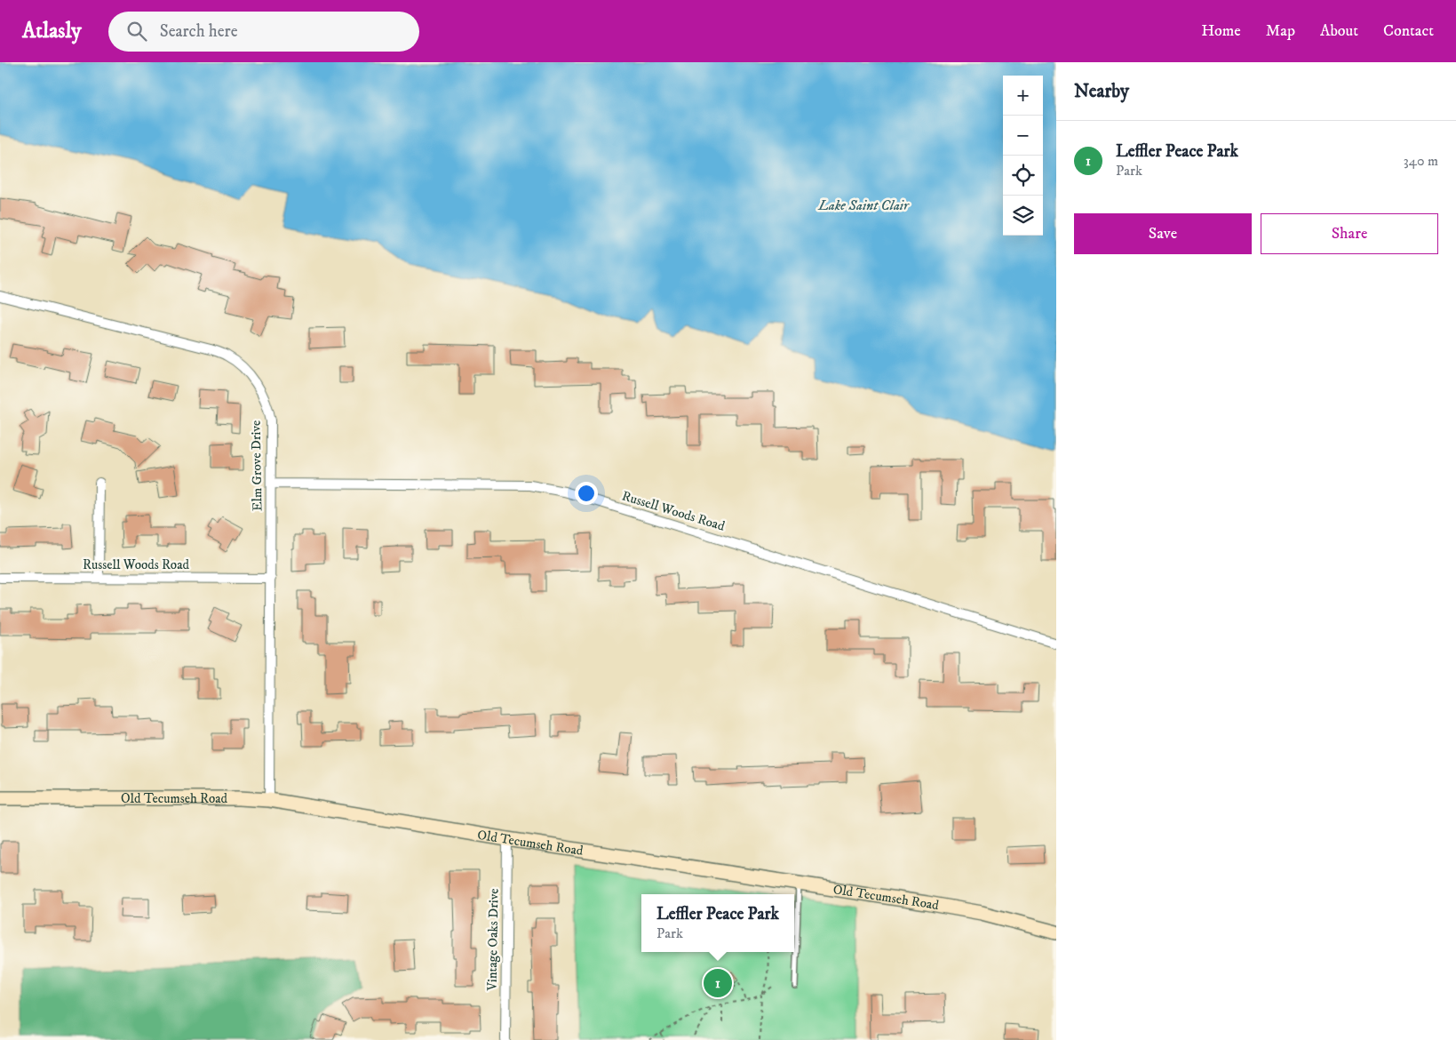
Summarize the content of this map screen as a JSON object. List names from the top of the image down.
{
  "streets": {
    "main road": ["Old Tecumseh Road"],
    "street": ["Elm Grove Drive", "Russell Woods Road", "Vintage Oaks Drive"]
  },
  "crossings": [
    ["Elm Grove Drive", "Russell Woods Road"],
    ["Elm Grove Drive", "Old Tecumseh Road"],
    ["Old Tecumseh Road", "Vintage Oaks Drive"]
  ],
  "water": ["Lake Saint Clair"],
  "page": {
    "header": "Atlasly",
    "search": "Search here",
    "nav": [
      "Home",
      "Map",
      "About",
      "Contact"
    ],
    "heading": "Nearby",
    "map_buttons": ["+", "−"],
    "list": [
      {
        "mark": "1",
        "name": "Leffler Peace Park",
        "note": "Park",
        "value": "340 m"
      }
    ],
    "buttons": ["Save", "Share"],
    "popup": ["Leffler Peace Park", "Park"],
    "pins": "1"
  }
}
